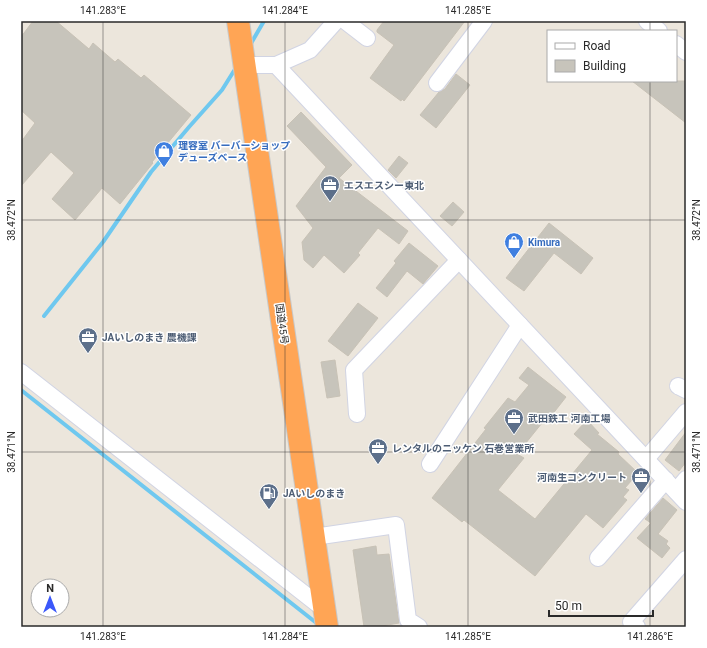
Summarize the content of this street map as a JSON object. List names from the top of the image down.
{
  "streets": {
    "highway": ["国道45号"]
  },
  "places": {
    "shop": ["理容室 バーバーショップ デューズベース", "Kimura"],
    "office": [
      "エスエスシー東北",
      "JAいしのまき 農機課",
      "武田鉄工 河南工場",
      "レンタルのニッケン 石巻営業所",
      "河南生コンクリート"
    ],
    "fuel station": ["JAいしのまき"]
  },
  "legend": ["Road", "Building"],
  "scale_bar": "50 m",
  "north": "top",
  "coordinates": [
    "141.283°E",
    "141.284°E",
    "141.285°E",
    "38.472°N",
    "38.471°N",
    "141.286°E"
  ]
}
